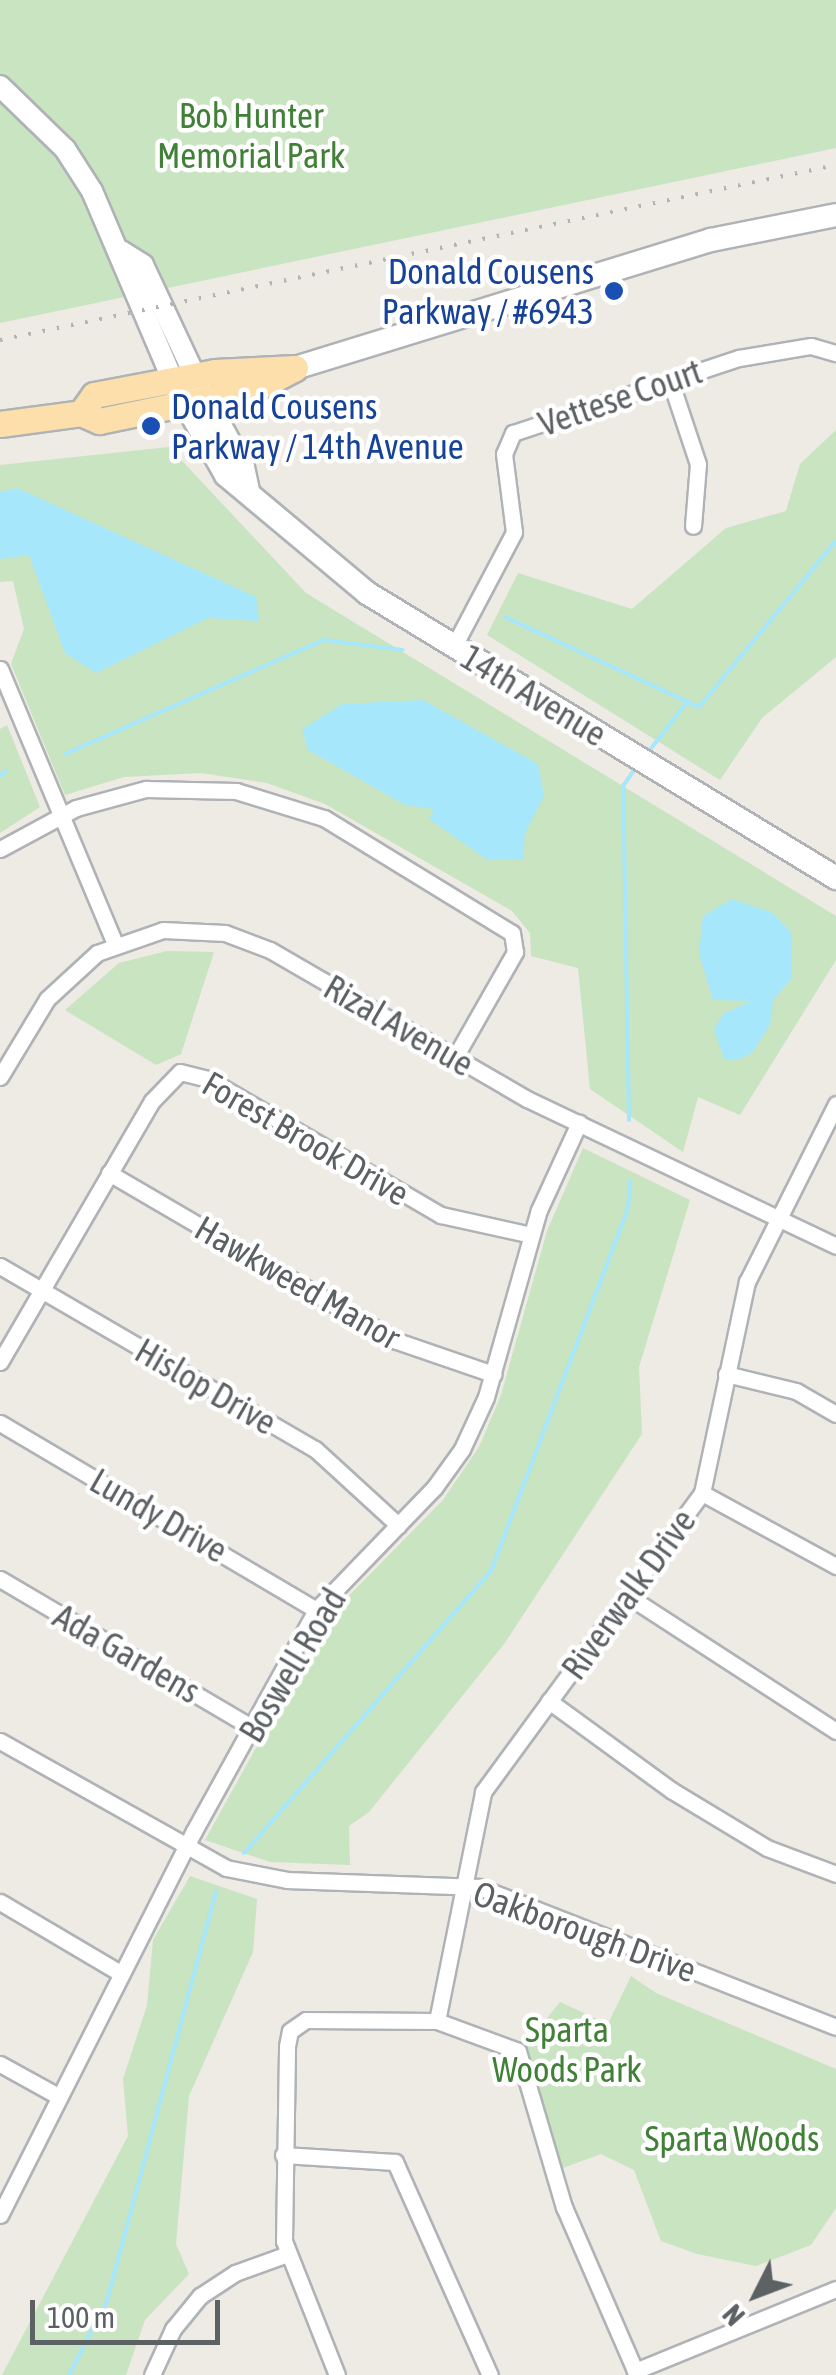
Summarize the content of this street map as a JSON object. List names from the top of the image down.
{
  "streets": {
    "main road": ["14th Avenue"],
    "street": [
      "Vettese Court",
      "Rizal Avenue",
      "Forest Brook Drive",
      "Hawkweed Manor",
      "Hislop Drive",
      "Lundy Drive",
      "Riverwalk Drive",
      "Ada Gardens",
      "Boswell Road",
      "Oakborough Drive"
    ]
  },
  "crossings": [
    ["Vettese Court", "14th Avenue"],
    ["Rizal Avenue", "Riverwalk Drive"],
    ["Rizal Avenue", "Boswell Road"],
    ["Forest Brook Drive", "Hawkweed Manor"],
    ["Forest Brook Drive", "Hislop Drive"],
    ["Forest Brook Drive", "Boswell Road"],
    ["Hawkweed Manor", "Boswell Road"],
    ["Hislop Drive", "Boswell Road"],
    ["Lundy Drive", "Boswell Road"],
    ["Riverwalk Drive", "Oakborough Drive"],
    ["Ada Gardens", "Boswell Road"],
    ["Boswell Road", "Oakborough Drive"]
  ],
  "parks": ["Bob Hunter Memorial Park", "Sparta Woods Park", "Sparta Woods"],
  "places": ["Donald Cousens Parkway / #6943", "Donald Cousens Parkway / 14th Avenue"],
  "scale_bar": "100 m",
  "north": "bottom left"
}
